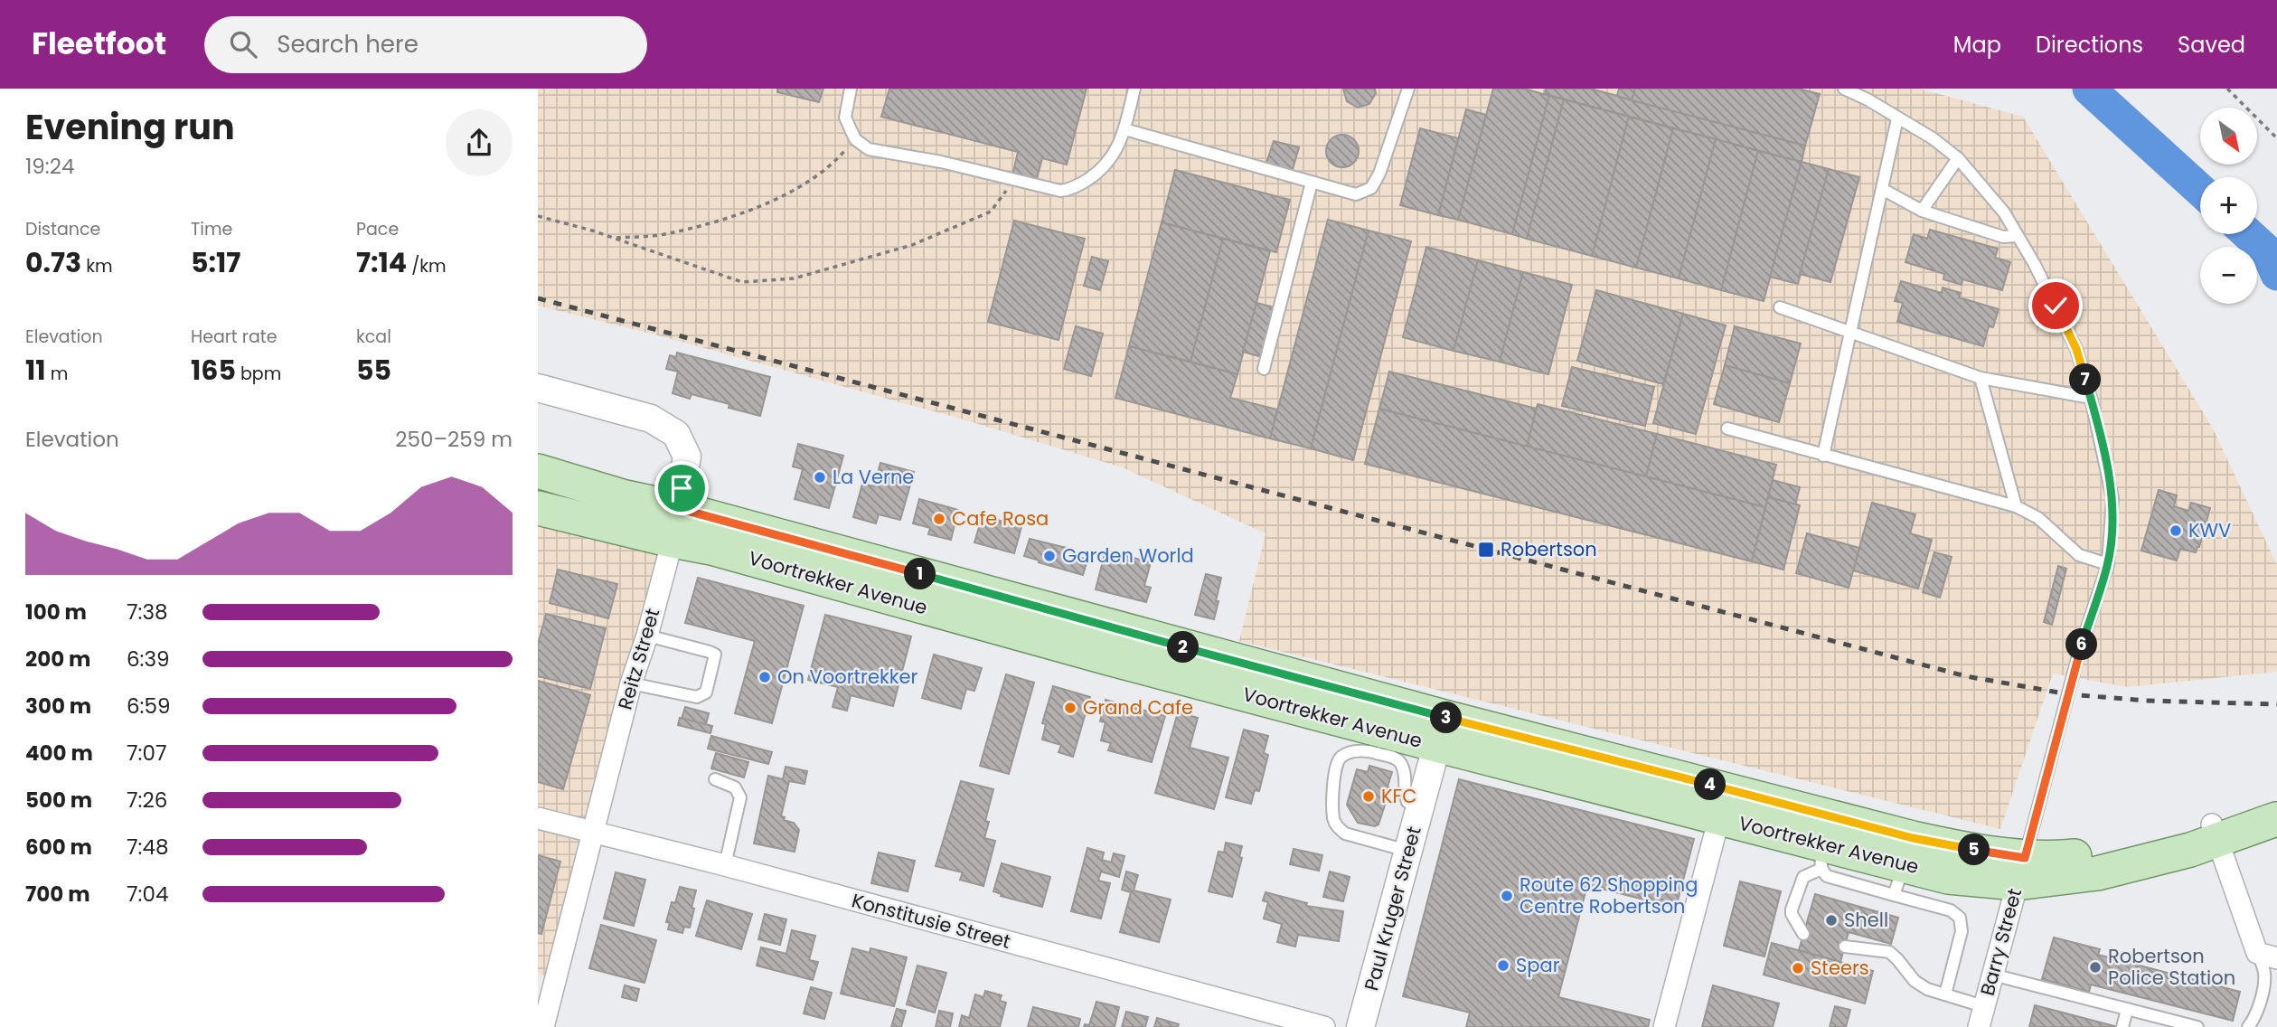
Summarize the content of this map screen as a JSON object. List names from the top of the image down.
{
  "streets": {
    "main road": ["Voortrekker Avenue"],
    "street": [
      "Reitz Street",
      "Paul Kruger Street",
      "Konstitusie Street",
      "Barry Street"
    ]
  },
  "crossings": [
    ["Voortrekker Avenue", "Reitz Street"],
    ["Voortrekker Avenue", "Paul Kruger Street"],
    ["Voortrekker Avenue", "Barry Street"],
    ["Reitz Street", "Konstitusie Street"]
  ],
  "places": {
    "other": [
      "La Verne",
      "Cafe Rosa",
      "KWV",
      "Garden World",
      "On Voortrekker",
      "Grand Cafe",
      "KFC",
      "Route 62 Shopping Centre Robertson",
      "Shell",
      "Spar",
      "Robertson Police Station",
      "Steers"
    ],
    "transit": ["Robertson"]
  },
  "north": "bottom right",
  "page": {
    "header": "Fleetfoot",
    "search": "Search here",
    "nav": ["Map", "Directions", "Saved"],
    "heading": ["Evening run", "19:24"],
    "map_buttons": ["+", "−"],
    "stats": [
      ["Distance", "0.73 km"],
      ["Time", "5:17"],
      ["Pace", "7:14 /km"],
      ["Elevation", "11 m"],
      ["Heart rate", "165 bpm"],
      ["kcal", "55"]
    ],
    "pins": [
      "7",
      "1",
      "6",
      "2",
      "3",
      "4",
      "5"
    ],
    "chart": ["Elevation", "250–259 m"],
    "list": [
      {
        "name": "100 m",
        "note": "7:38"
      },
      {
        "name": "200 m",
        "note": "6:39"
      },
      {
        "name": "300 m",
        "note": "6:59"
      },
      {
        "name": "400 m",
        "note": "7:07"
      },
      {
        "name": "500 m",
        "note": "7:26"
      },
      {
        "name": "600 m",
        "note": "7:48"
      },
      {
        "name": "700 m",
        "note": "7:04"
      }
    ]
  }
}
